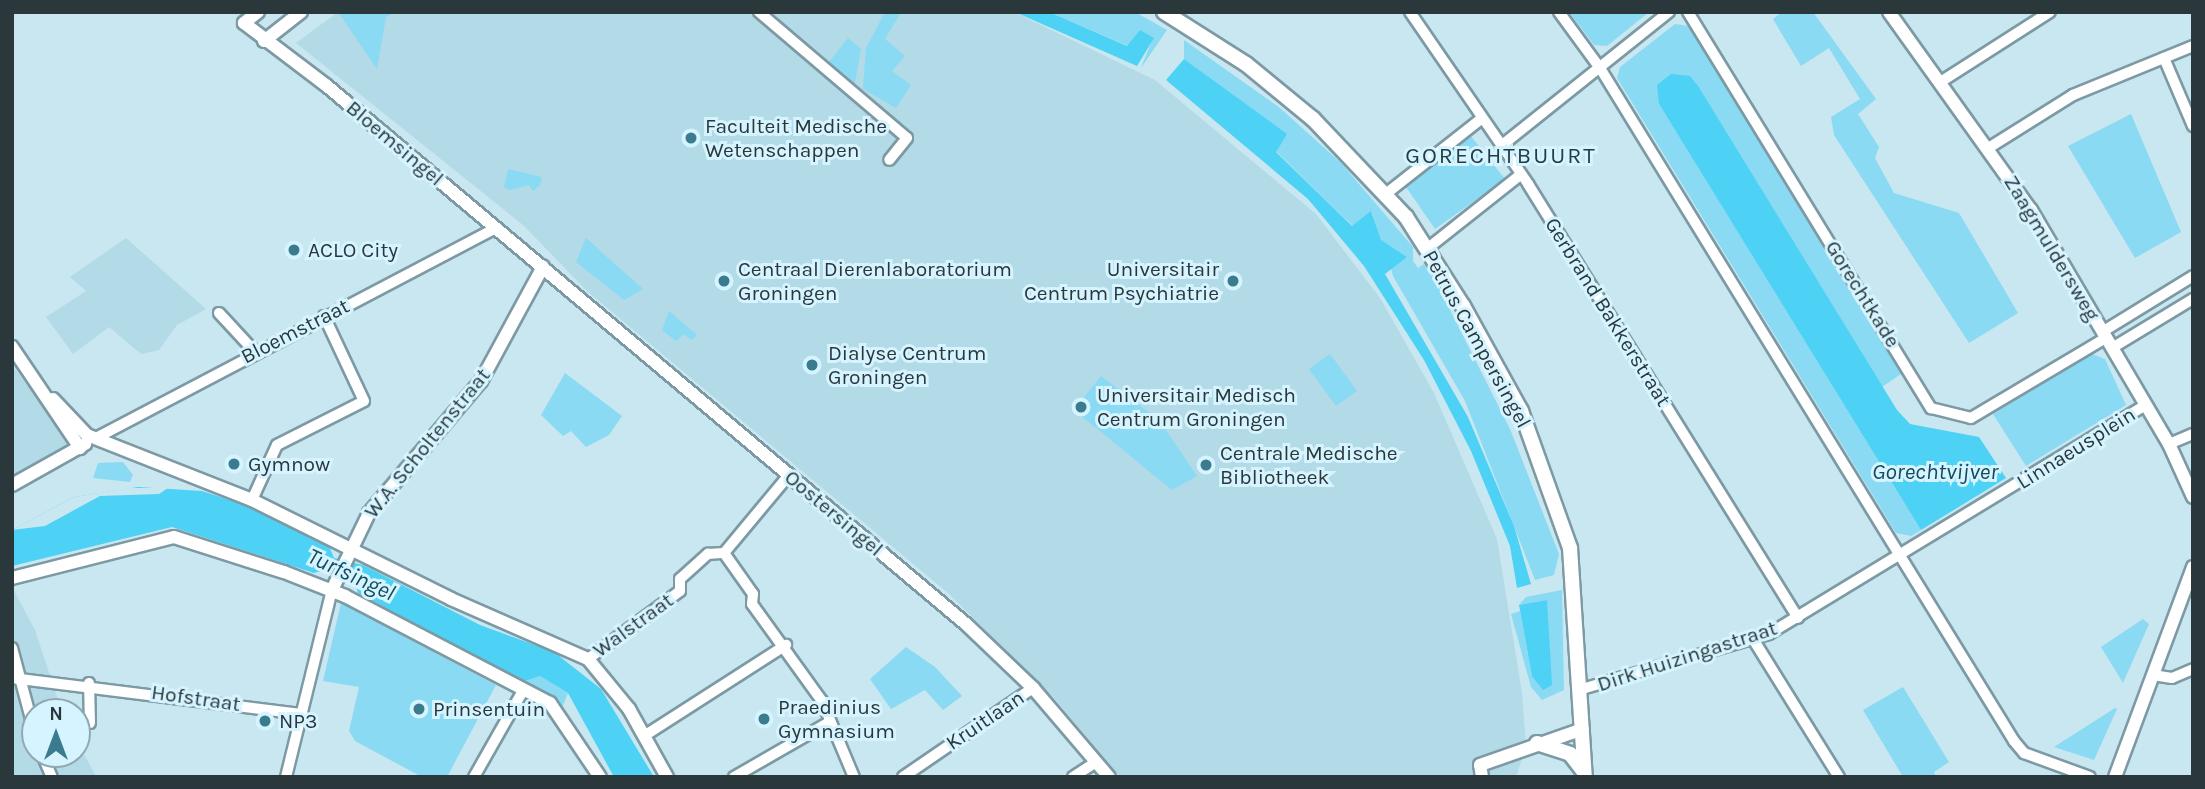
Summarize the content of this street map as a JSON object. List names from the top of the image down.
{
  "streets": {
    "main road": ["Petrus Campersingel"],
    "street": [
      "Bloemsingel",
      "Zaagmuldersweg",
      "Gorechtkade",
      "Gerbrand Bakkerstraat",
      "Bloemstraat",
      "W.A. Scholtenstraat",
      "Linnaeusplein",
      "Oostersingel",
      "Walstraat",
      "Dirk Huizingastraat",
      "Hofstraat",
      "Kruitlaan"
    ]
  },
  "crossings": [
    ["Bloemsingel", "Bloemstraat"],
    ["Bloemsingel", "W.A. Scholtenstraat"],
    ["Bloemsingel", "Oostersingel"],
    ["Zaagmuldersweg", "Gorechtkade"],
    ["Zaagmuldersweg", "Linnaeusplein"],
    ["Gerbrand Bakkerstraat", "Dirk Huizingastraat"],
    ["Petrus Campersingel", "Dirk Huizingastraat"],
    ["W.A. Scholtenstraat", "Oostersingel"],
    ["Linnaeusplein", "Dirk Huizingastraat"],
    ["Oostersingel", "Walstraat"],
    ["Oostersingel", "Kruitlaan"]
  ],
  "districts": ["GORECHTBUURT"],
  "water": ["Gorechtvijver", "Turfsingel"],
  "places": [
    "Faculteit Medische Wetenschappen",
    "ACLO City",
    "Centraal Dierenlaboratorium Groningen",
    "Universitair Centrum Psychiatrie",
    "Dialyse Centrum Groningen",
    "Universitair Medisch Centrum Groningen",
    "Gymnow",
    "Centrale Medische Bibliotheek",
    "Prinsentuin",
    "Praedinius Gymnasium",
    "NP3"
  ],
  "north": "top"
}
